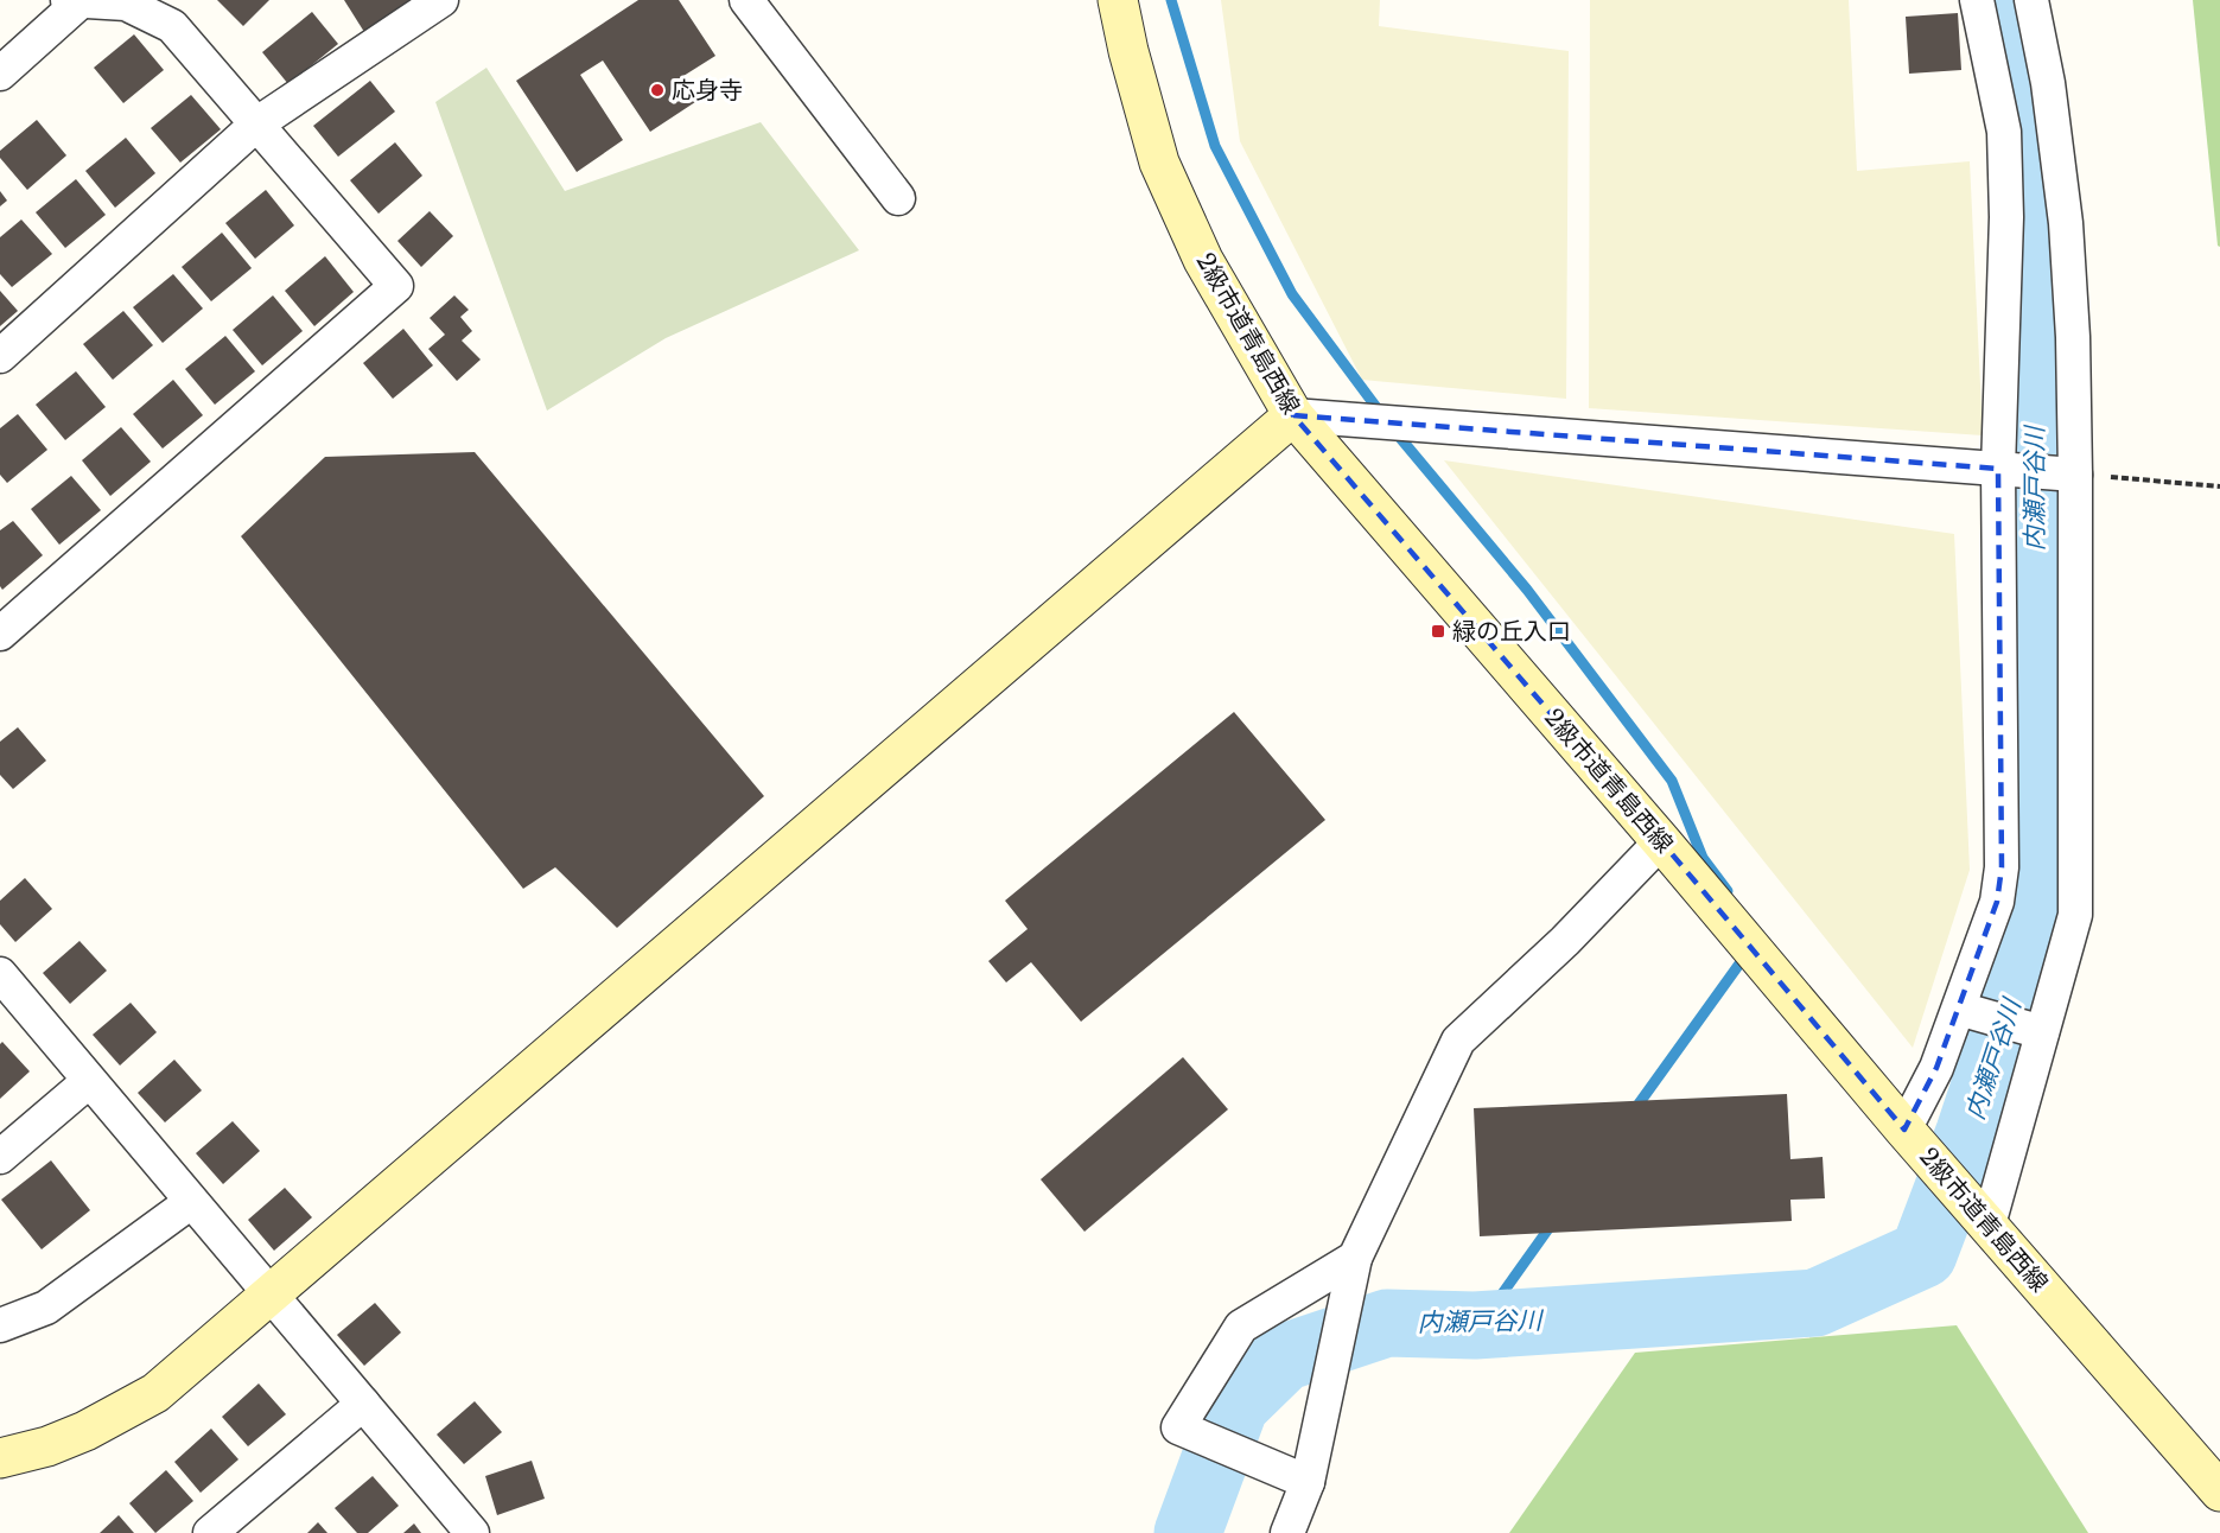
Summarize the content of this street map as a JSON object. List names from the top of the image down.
{
  "streets": {
    "street": ["2級市道青島西線"]
  },
  "water": ["内瀬戸谷川"],
  "places": {
    "other": ["応身寺"],
    "transit": ["緑の丘入口"]
  }
}
